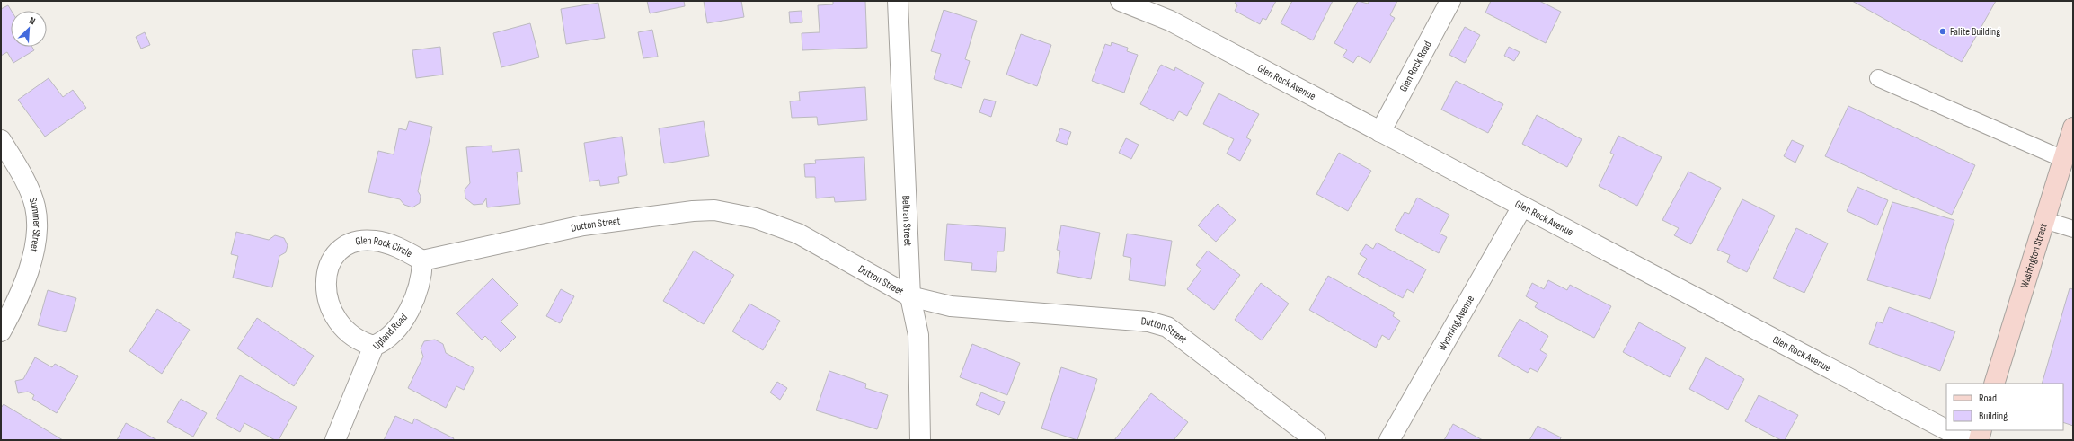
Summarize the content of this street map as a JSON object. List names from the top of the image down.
{
  "streets": {
    "main road": ["Washington Street"],
    "street": [
      "Glen Rock Road",
      "Glen Rock Avenue",
      "Beltran Street",
      "Summer Street",
      "Dutton Street",
      "Glen Rock Circle",
      "Wyoming Avenue",
      "Upland Road"
    ]
  },
  "crossings": [
    ["Glen Rock Road", "Glen Rock Avenue"],
    ["Glen Rock Avenue", "Wyoming Avenue"],
    ["Beltran Street", "Dutton Street"],
    ["Dutton Street", "Glen Rock Circle"],
    ["Dutton Street", "Upland Road"],
    ["Glen Rock Circle", "Upland Road"]
  ],
  "places": ["Falite Building"],
  "legend": ["Road", "Building"],
  "north": "top right"
}
